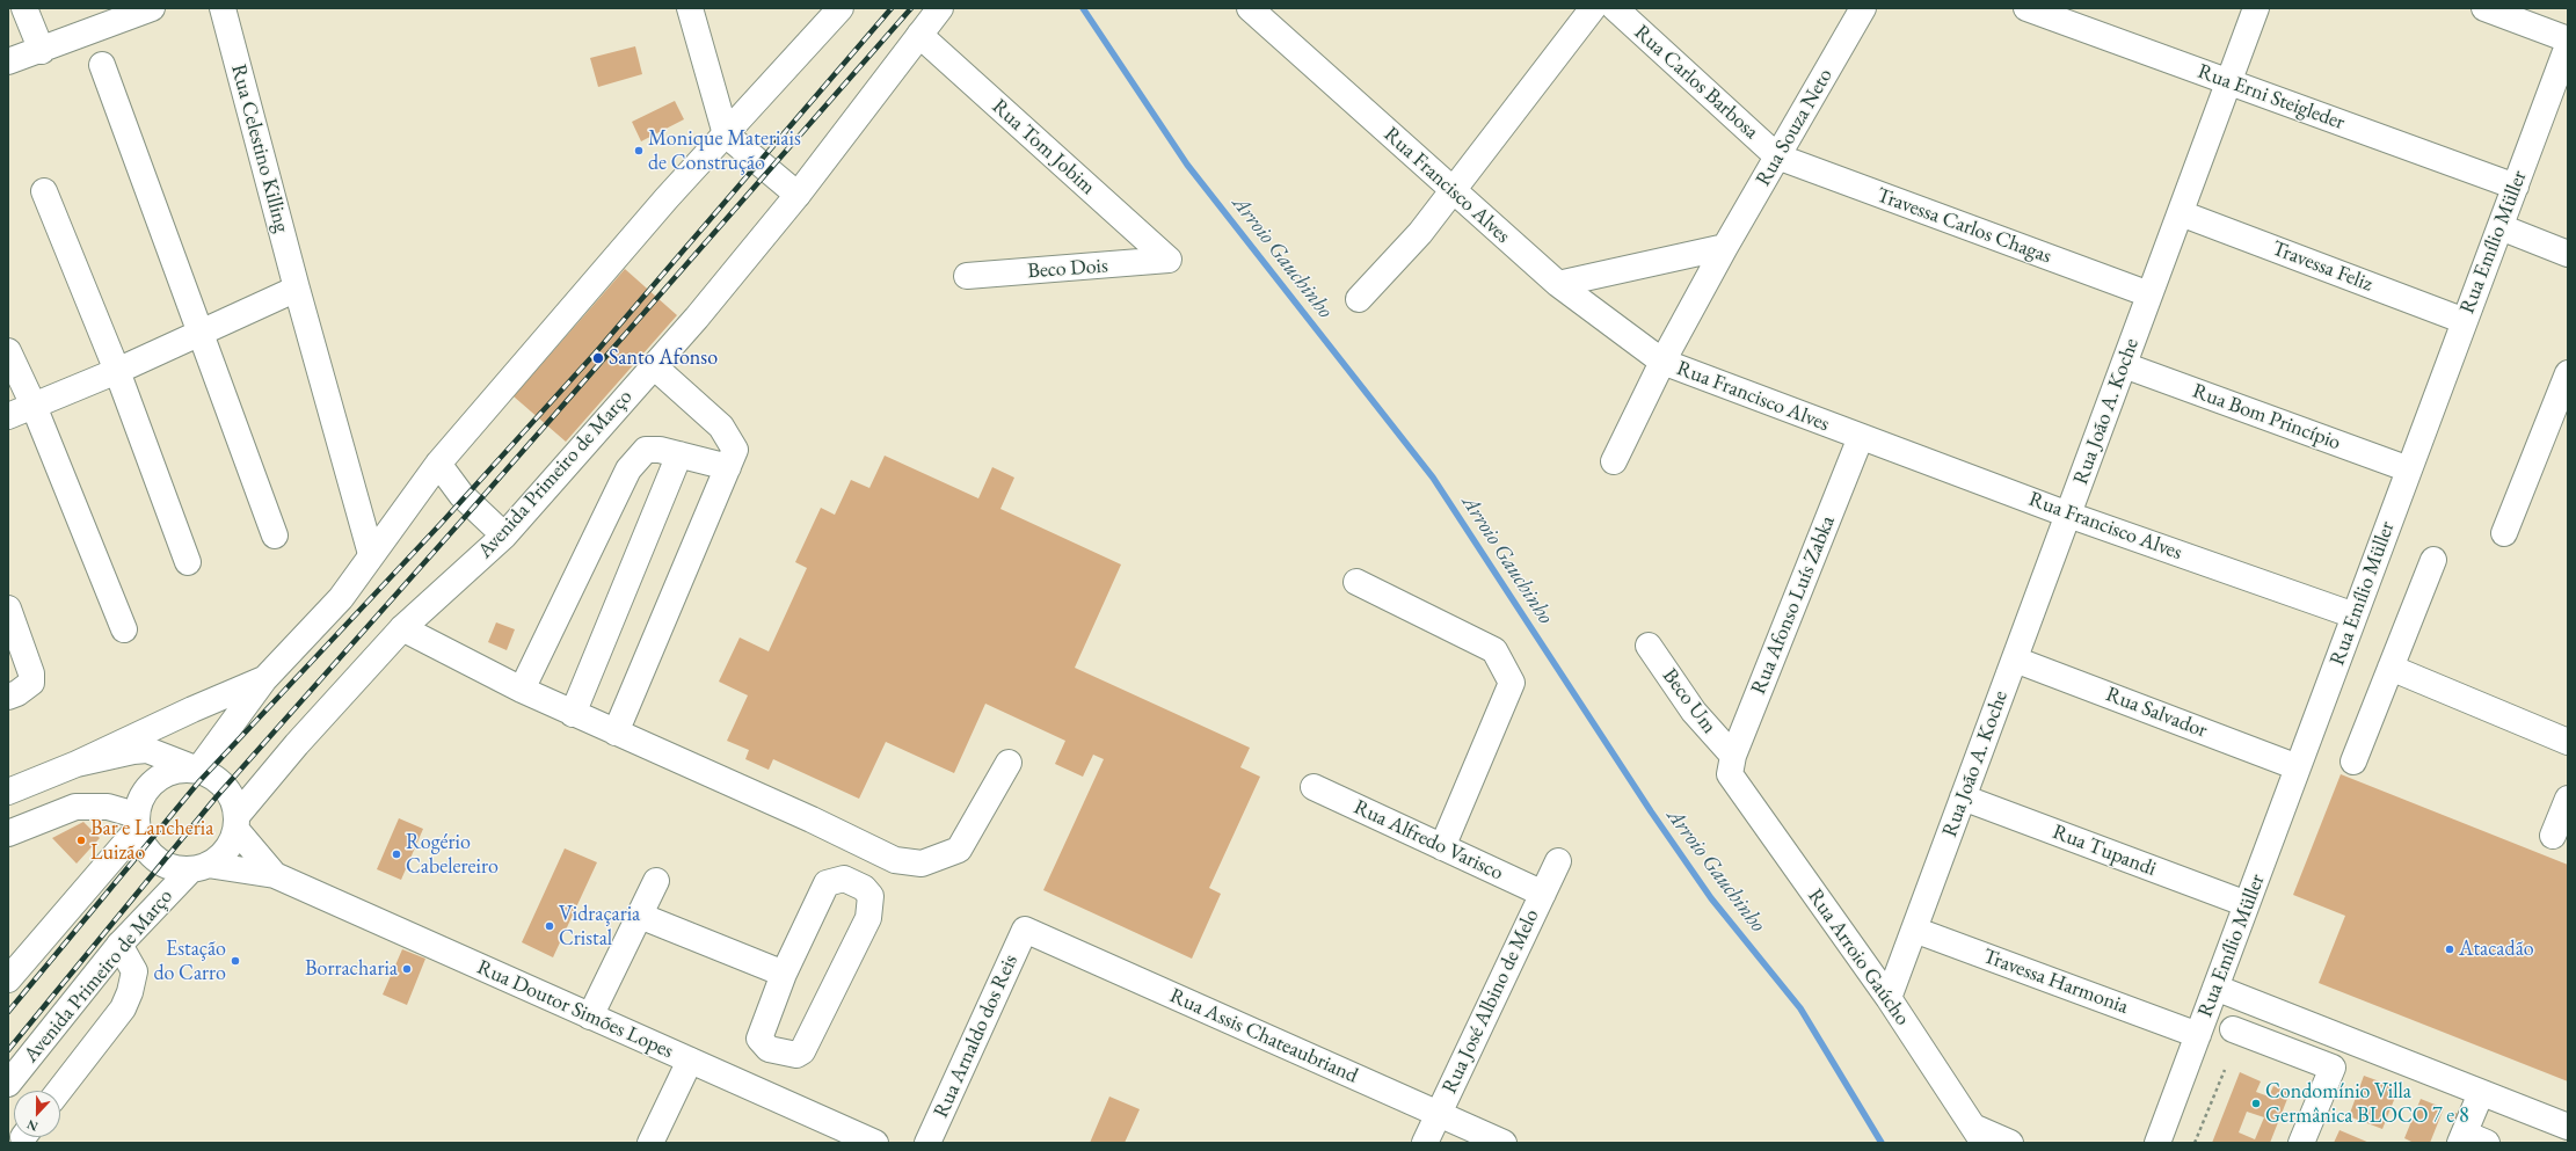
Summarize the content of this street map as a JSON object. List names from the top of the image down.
{
  "streets": {
    "street": [
      "Rua Carlos Barbosa",
      "Rua Erni Steigleder",
      "Rua Souza Neto",
      "Rua Tom Jobim",
      "Rua Celestino Killing",
      "Rua Francisco Alves",
      "Travessa Carlos Chagas",
      "Rua Emílio Müller",
      "Travessa Feliz",
      "Beco Dois",
      "Rua João A. Koche",
      "Rua Bom Princípio",
      "Avenida Primeiro de Março",
      "Rua Afonso Luís Zabka",
      "Beco Um",
      "Rua Salvador",
      "Rua Alfredo Varisco",
      "Rua Tupandi",
      "Rua Arroio Gaúcho",
      "Travessa Harmonia",
      "Rua José Albino de Melo",
      "Rua Doutor Simões Lopes",
      "Rua Arnaldo dos Reis",
      "Rua Assis Chateaubriand"
    ]
  },
  "crossings": [
    ["Rua Carlos Barbosa", "Rua Souza Neto"],
    ["Rua Carlos Barbosa", "Travessa Carlos Chagas"],
    ["Rua Erni Steigleder", "Rua Emílio Müller"],
    ["Rua Erni Steigleder", "Rua João A. Koche"],
    ["Rua Souza Neto", "Rua Francisco Alves"],
    ["Rua Souza Neto", "Travessa Carlos Chagas"],
    ["Rua Tom Jobim", "Beco Dois"],
    ["Rua Tom Jobim", "Avenida Primeiro de Março"],
    ["Rua Francisco Alves", "Rua Emílio Müller"],
    ["Rua Francisco Alves", "Rua João A. Koche"],
    ["Rua Francisco Alves", "Rua Afonso Luís Zabka"],
    ["Travessa Carlos Chagas", "Rua João A. Koche"],
    ["Rua Emílio Müller", "Travessa Feliz"],
    ["Rua Emílio Müller", "Rua Bom Princípio"],
    ["Rua Emílio Müller", "Rua Salvador"],
    ["Rua Emílio Müller", "Rua Tupandi"],
    ["Rua Emílio Müller", "Travessa Harmonia"],
    ["Travessa Feliz", "Rua João A. Koche"],
    ["Rua João A. Koche", "Rua Bom Princípio"],
    ["Rua João A. Koche", "Rua Salvador"],
    ["Rua João A. Koche", "Rua Tupandi"],
    ["Rua João A. Koche", "Rua Arroio Gaúcho"],
    ["Rua João A. Koche", "Travessa Harmonia"],
    ["Avenida Primeiro de Março", "Rua Doutor Simões Lopes"],
    ["Rua Afonso Luís Zabka", "Beco Um"],
    ["Rua Afonso Luís Zabka", "Rua Arroio Gaúcho"],
    ["Beco Um", "Rua Arroio Gaúcho"],
    ["Rua Alfredo Varisco", "Rua José Albino de Melo"],
    ["Rua José Albino de Melo", "Rua Assis Chateaubriand"],
    ["Rua Arnaldo dos Reis", "Rua Assis Chateaubriand"]
  ],
  "water": ["Arroio Gauchinho"],
  "places": [
    "Monique Materiais de Construção",
    "Santo Afonso",
    "Bar e Lancheria Luizão",
    "Rogério Cabelereiro",
    "Vidraçaria Cristal",
    "Atacadão",
    "Estação do Carro",
    "Borracharia",
    "Condomínio Villa Germânica BLOCO 7 e 8"
  ],
  "north": "bottom"
}
